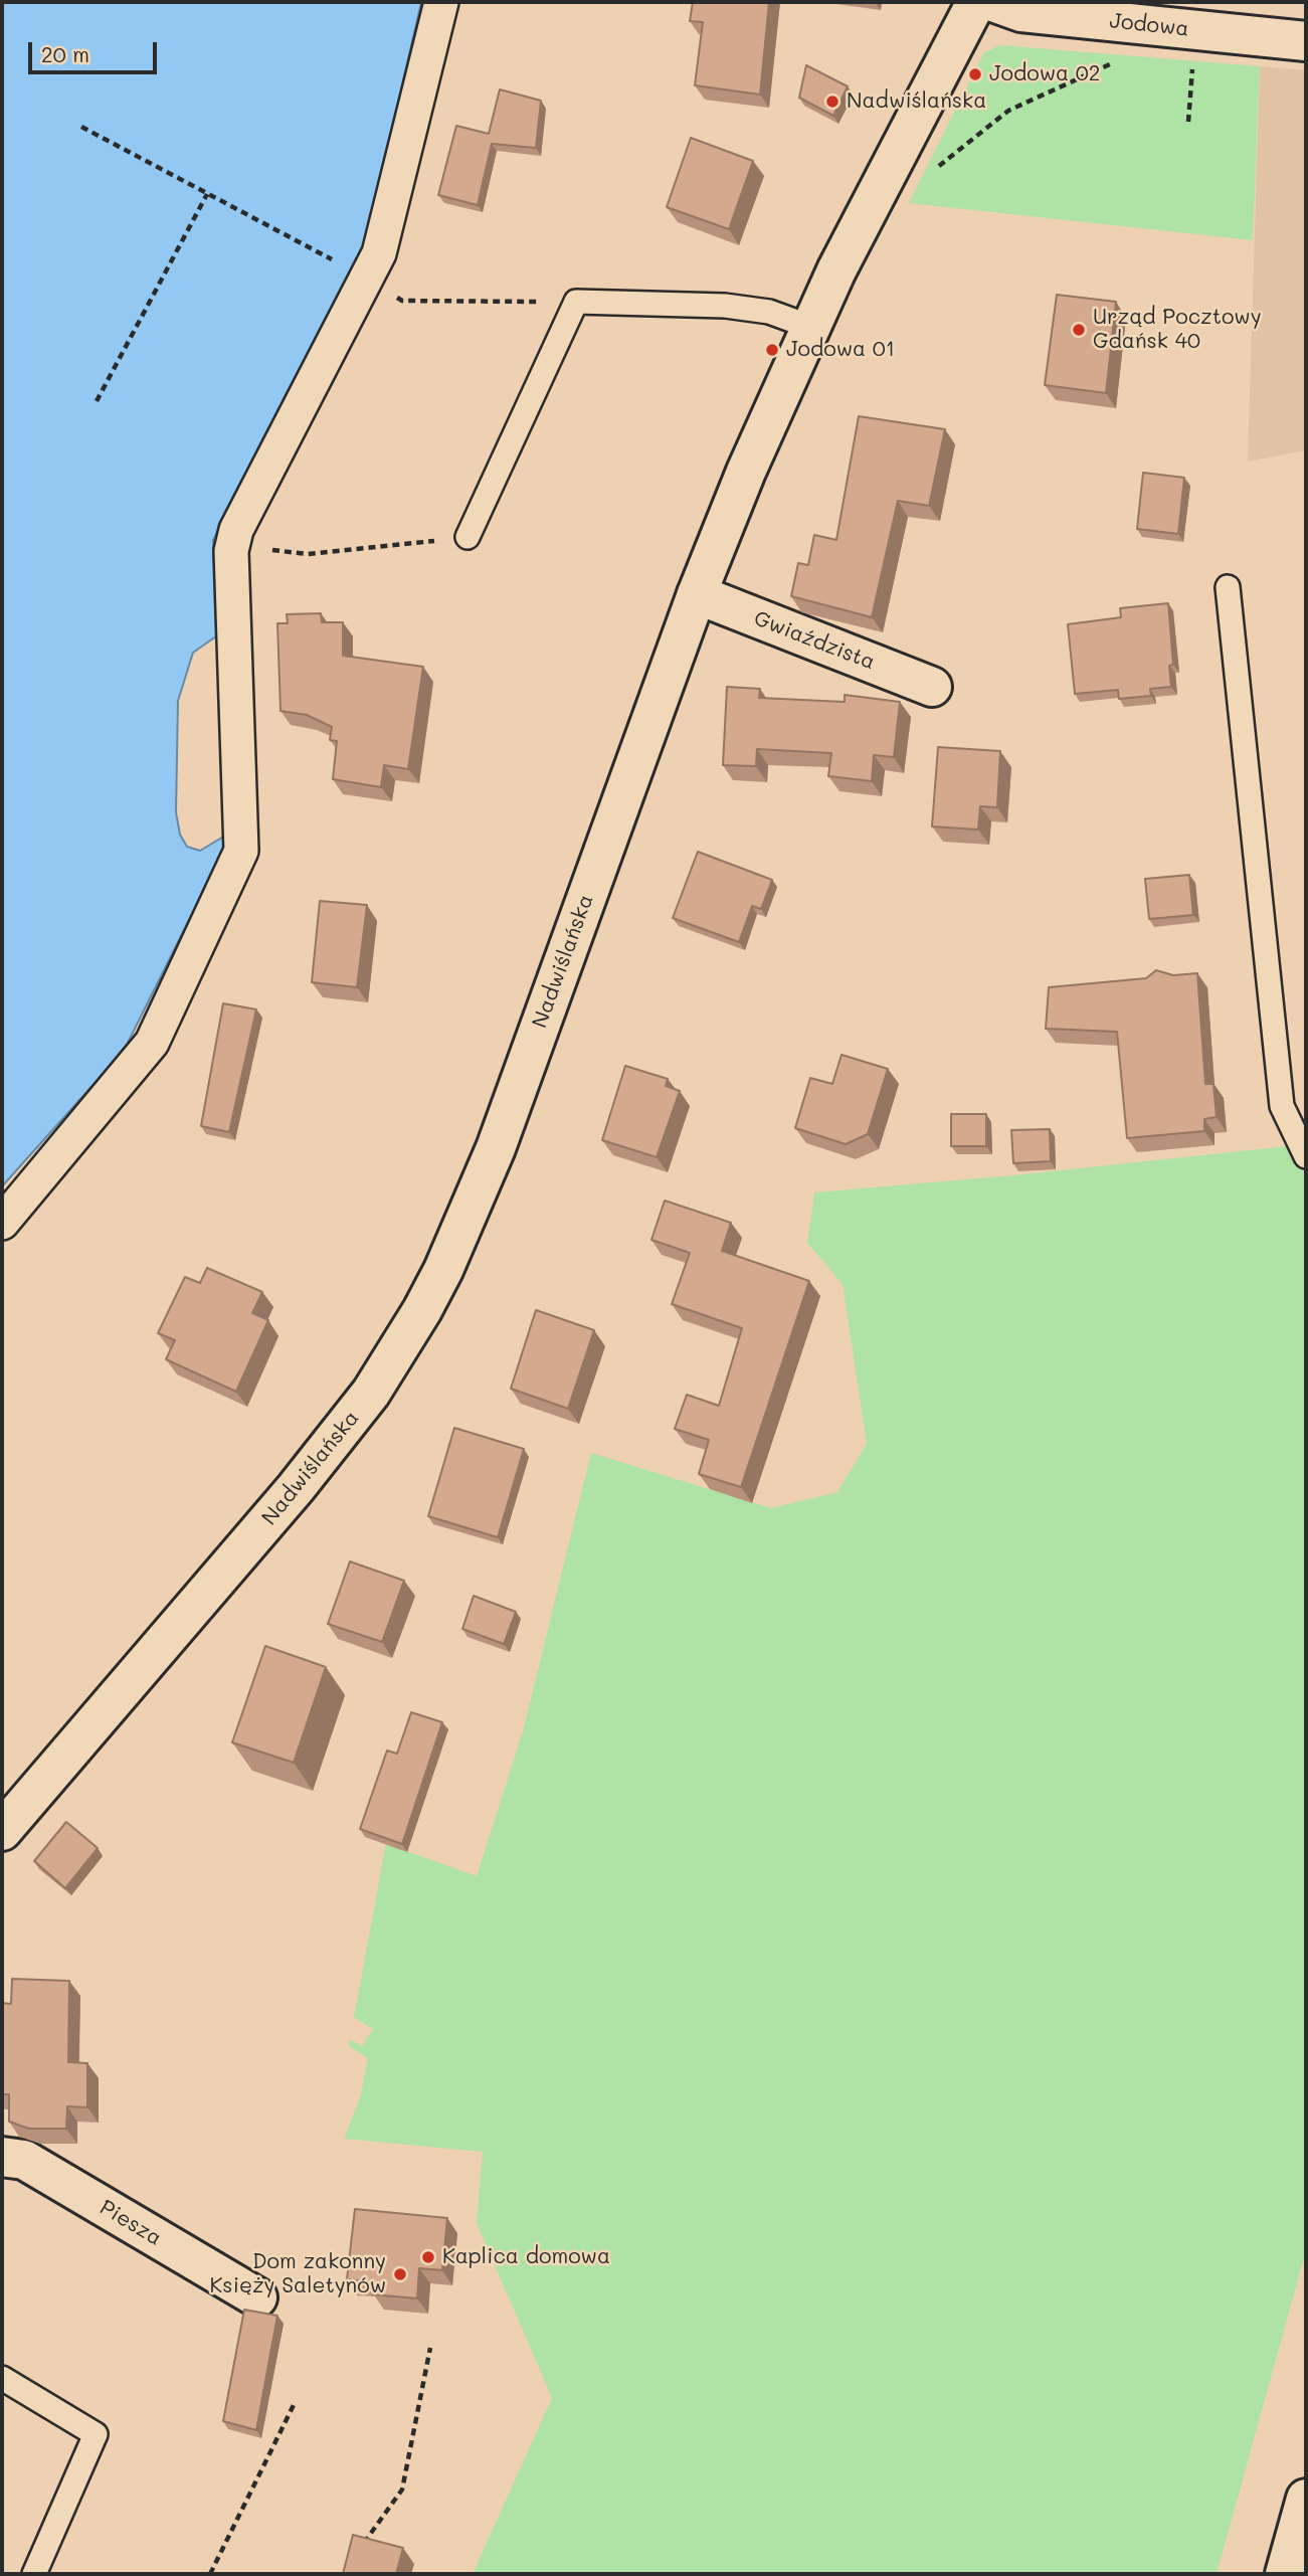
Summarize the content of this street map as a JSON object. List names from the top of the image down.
{
  "streets": {
    "street": [
      "Jodowa",
      "Gwiaździsta",
      "Nadwiślańska",
      "Piesza"
    ]
  },
  "crossings": [
    ["Gwiaździsta", "Nadwiślańska"]
  ],
  "places": [
    "Jodowa 02",
    "Nadwiślańska",
    "Urząd Pocztowy Gdańsk 40",
    "Jodowa 01",
    "Kaplica domowa",
    "Dom zakonny Księży Saletynów"
  ],
  "scale_bar": "20 m"
}
